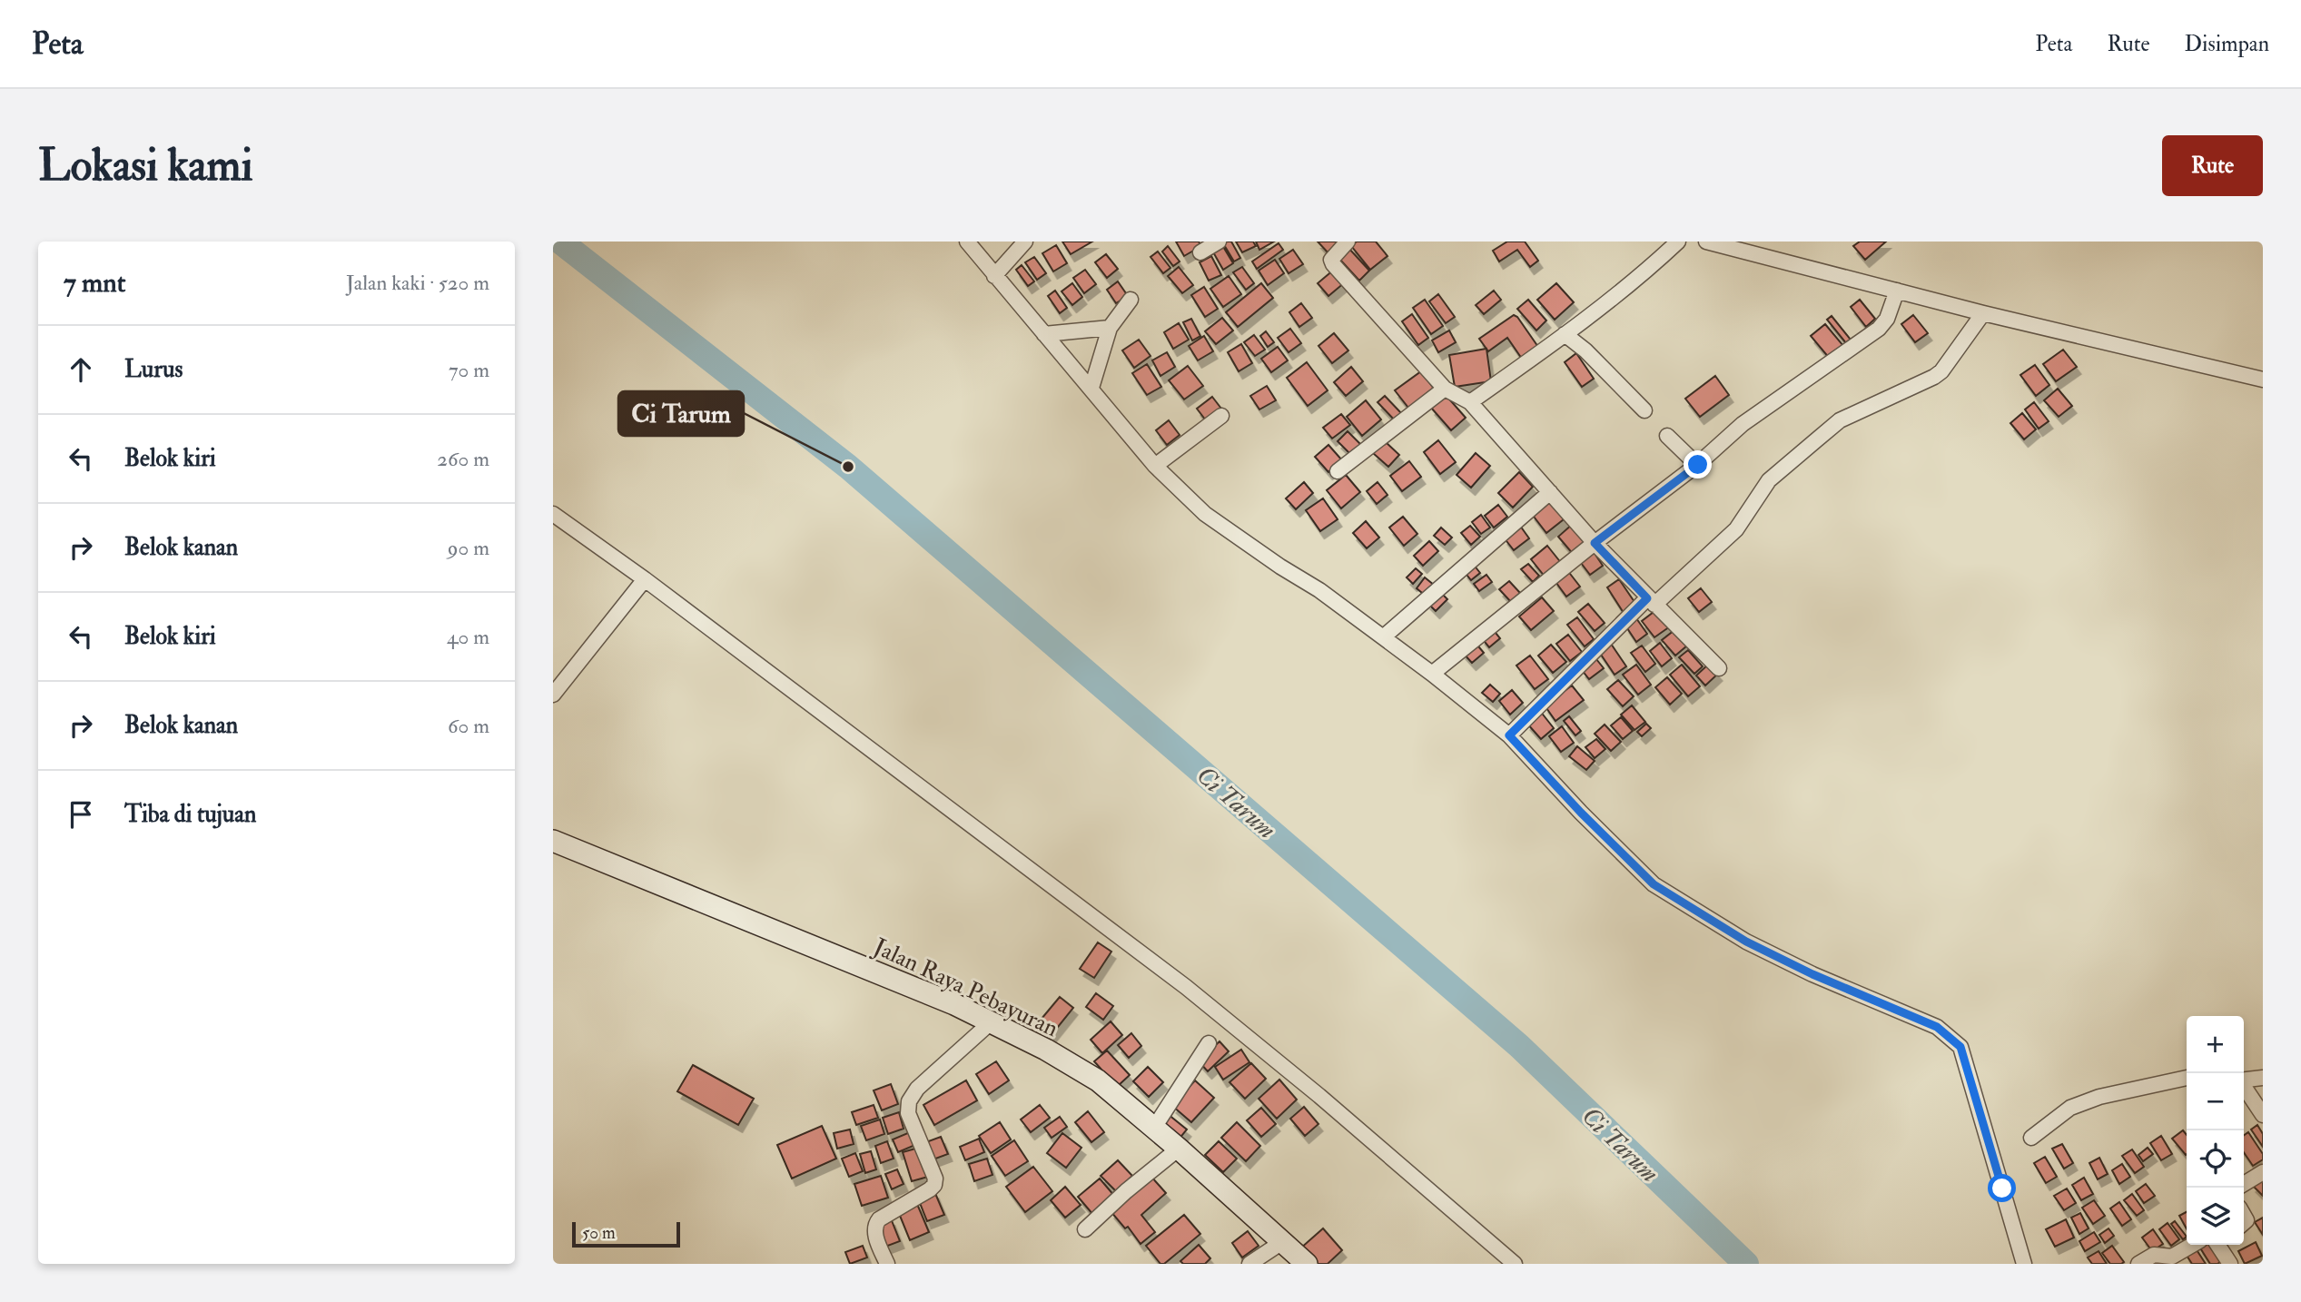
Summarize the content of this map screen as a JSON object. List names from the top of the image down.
{
  "streets": {
    "main road": ["Jalan Raya Pebayuran"]
  },
  "water": ["Ci Tarum"],
  "places": ["Ci Tarum"],
  "scale_bar": "50 m",
  "page": {
    "header": "Peta",
    "nav": ["Peta", "Rute", "Disimpan"],
    "buttons": "Rute",
    "title": "Lokasi kami",
    "heading": ["7 mnt", "Jalan kaki · 520 m"],
    "list": [
      ["Lurus", "70 m"],
      ["Belok kiri", "260 m"],
      ["Belok kanan", "90 m"],
      ["Belok kiri", "40 m"],
      ["Belok kanan", "60 m"],
      "Tiba di tujuan"
    ],
    "map_buttons": ["+", "−"],
    "scale": "50 m"
  }
}
